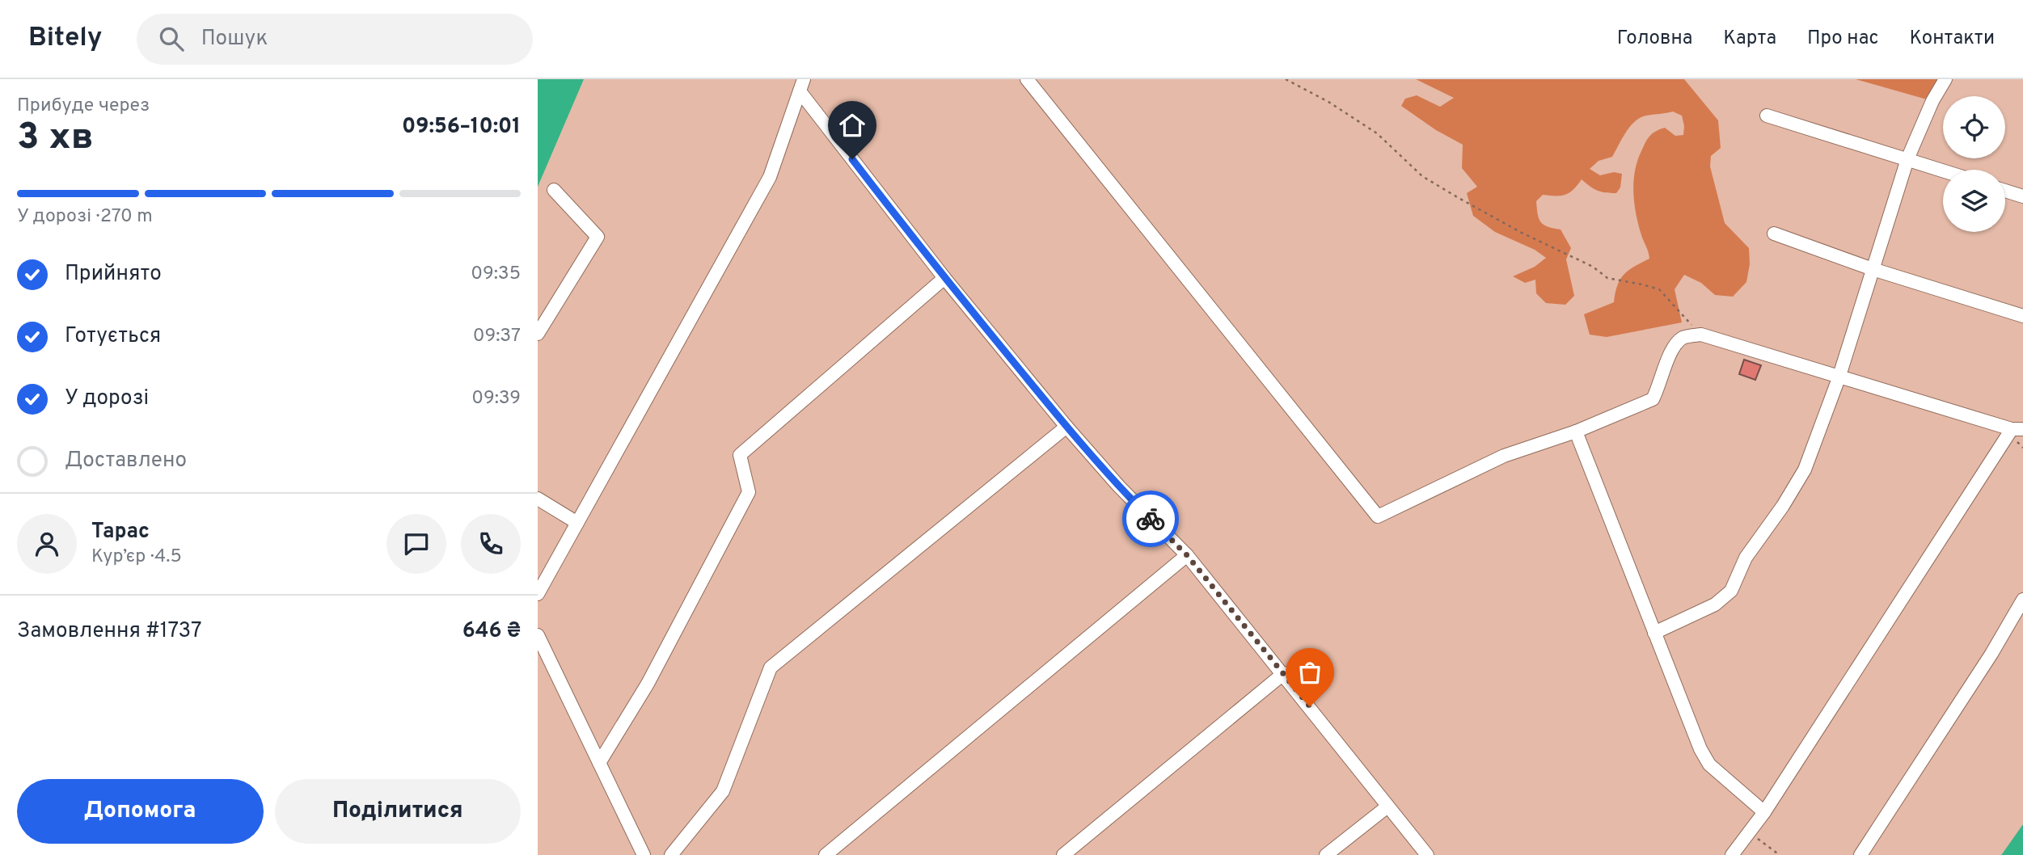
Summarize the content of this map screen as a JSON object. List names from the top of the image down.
{
  "page": {
    "header": "Bitely",
    "search": "Пошук",
    "nav": [
      "Головна",
      "Карта",
      "Про нас",
      "Контакти"
    ],
    "heading": ["3 хв", "Прибуде через", "09:56–10:01"],
    "panel": [
      "Тарас",
      "Кур’єр · 4.5",
      "Замовлення #1737",
      "646 ₴"
    ],
    "bar": "У дорозі · 270 m",
    "list": [
      ["Прийнято", "09:35"],
      ["Готується", "09:37"],
      ["У дорозі", "09:39"],
      "Доставлено"
    ],
    "buttons": ["Допомога", "Поділитися"]
  }
}
